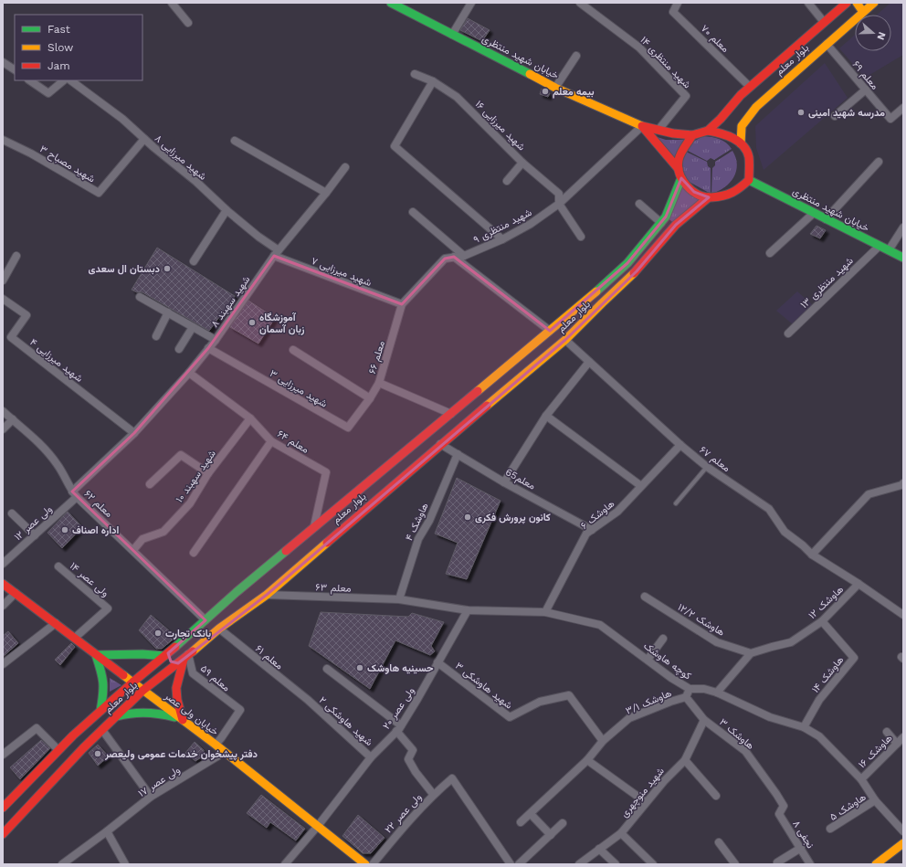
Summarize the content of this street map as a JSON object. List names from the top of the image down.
{
  "streets": {
    "main road": ["خیابان شهید منتظری", "بلوار معلم", "خیابان ولی عصر"],
    "street": [
      "معلم ۷۰",
      "شهید منتظری ۱۴",
      "معلم ۶۹",
      "شهید میرزایی ۱۶",
      "شهید میرزایی ۸",
      "شهید مصباح ۳",
      "شهید منتظری ۹",
      "شهید میرزایی ۷",
      "شهید منتظری ۱۳",
      "شهید سهبند ۸",
      "معلم ۶۶",
      "شهید میرزایی ۴",
      "شهید میرزایی ۳",
      "معلم ۶۴",
      "معلم ۶۷",
      "شهید سهبند ۱۰",
      "معلم65",
      "معلم ۶۲",
      "هاوشک ۶",
      "هاوشک ۴",
      "ولی عصر ۱۲",
      "ولی عصر ۱۴",
      "معلم ۶۳",
      "هاوشک ۱۲",
      "هاوشک ۱۲/۲",
      "معلم ۶۱",
      "کوچه هاوشک",
      "هاوشک ۱۴",
      "معلم ۵۹",
      "شهید هاوشکی ۳",
      "هاوشک ۳/۱",
      "ولی عصر ۲۰",
      "شهید هاوشکی ۲",
      "هاوشک ۳",
      "هاوشک ۱۶",
      "ولی عصر ۱۷",
      "شهید منوچهری",
      "هاوشک ۵",
      "ولی عصر ۲۲",
      "نجفی ۸"
    ]
  },
  "crossings": [
    ["معلم ۷۰", "بلوار معلم"],
    ["خیابان شهید منتظری", "بلوار معلم"],
    ["خیابان شهید منتظری", "شهید منتظری ۹"],
    ["خیابان شهید منتظری", "شهید منتظری ۱۳"],
    ["بلوار معلم", "معلم ۶۹"],
    ["بلوار معلم", "معلم ۶۶"],
    ["بلوار معلم", "معلم ۶۴"],
    ["بلوار معلم", "معلم ۶۷"],
    ["بلوار معلم", "معلم65"],
    ["بلوار معلم", "معلم ۶۲"],
    ["بلوار معلم", "معلم ۶۳"],
    ["بلوار معلم", "معلم ۶۱"],
    ["بلوار معلم", "معلم ۵۹"],
    ["بلوار معلم", "خیابان ولی عصر"],
    ["شهید میرزایی ۱۶", "شهید منتظری ۹"],
    ["شهید میرزایی ۸", "شهید مصباح ۳"],
    ["شهید میرزایی ۸", "شهید میرزایی ۷"],
    ["شهید میرزایی ۸", "شهید سهبند ۸"],
    ["شهید منتظری ۹", "شهید میرزایی ۷"],
    ["شهید منتظری ۹", "معلم ۶۶"],
    ["شهید میرزایی ۷", "شهید سهبند ۸"],
    ["شهید میرزایی ۷", "معلم ۶۶"],
    ["شهید سهبند ۸", "شهید میرزایی ۴"],
    ["شهید سهبند ۸", "شهید میرزایی ۳"],
    ["شهید سهبند ۸", "معلم ۶۴"],
    ["شهید سهبند ۸", "معلم ۶۲"],
    ["شهید سهبند ۸", "ولی عصر ۱۲"],
    ["معلم ۶۴", "شهید سهبند ۱۰"],
    ["معلم ۶۷", "هاوشک ۶"],
    ["معلم ۶۷", "هاوشک ۱۲"],
    ["شهید سهبند ۱۰", "معلم ۶۲"],
    ["معلم65", "هاوشک ۶"],
    ["معلم65", "هاوشک ۴"],
    ["معلم ۶۲", "ولی عصر ۱۲"],
    ["هاوشک ۶", "کوچه هاوشک"],
    ["هاوشک ۴", "معلم ۶۳"],
    ["هاوشک ۴", "کوچه هاوشک"],
    ["ولی عصر ۱۴", "خیابان ولی عصر"],
    ["معلم ۶۳", "کوچه هاوشک"],
    ["هاوشک ۱۲", "هاوشک ۱۲/۲"],
    ["هاوشک ۱۲", "هاوشک ۱۴"],
    ["معلم ۶۱", "شهید هاوشکی ۲"],
    ["کوچه هاوشک", "هاوشک ۱۴"],
    ["کوچه هاوشک", "ولی عصر ۲۰"],
    ["کوچه هاوشک", "هاوشک ۱۶"],
    ["کوچه هاوشک", "هاوشک ۵"],
    ["معلم ۵۹", "خیابان ولی عصر"],
    ["شهید هاوشکی ۳", "هاوشک ۳/۱"],
    ["شهید هاوشکی ۳", "ولی عصر ۲۰"],
    ["هاوشک ۳/۱", "هاوشک ۳"],
    ["ولی عصر ۲۰", "خیابان ولی عصر"],
    ["ولی عصر ۲۰", "شهید هاوشکی ۲"],
    ["خیابان ولی عصر", "ولی عصر ۱۷"],
    ["هاوشک ۳", "شهید منوچهری"],
    ["هاوشک ۳", "نجفی ۸"]
  ],
  "places": [
    "بیمه معلم",
    "مدرسه شهید امینی",
    "دبستان ال سعدی",
    "آموزشگاه زبان آسمان",
    "کانون پرورش فکری",
    "اداره اصناف",
    "بانک تجارت",
    "حسینیه هاوشک",
    "دفتر پیشخوان خدمات عمومی ولیعصر"
  ],
  "legend": ["Fast", "Slow", "Jam"],
  "north": "right"
}
